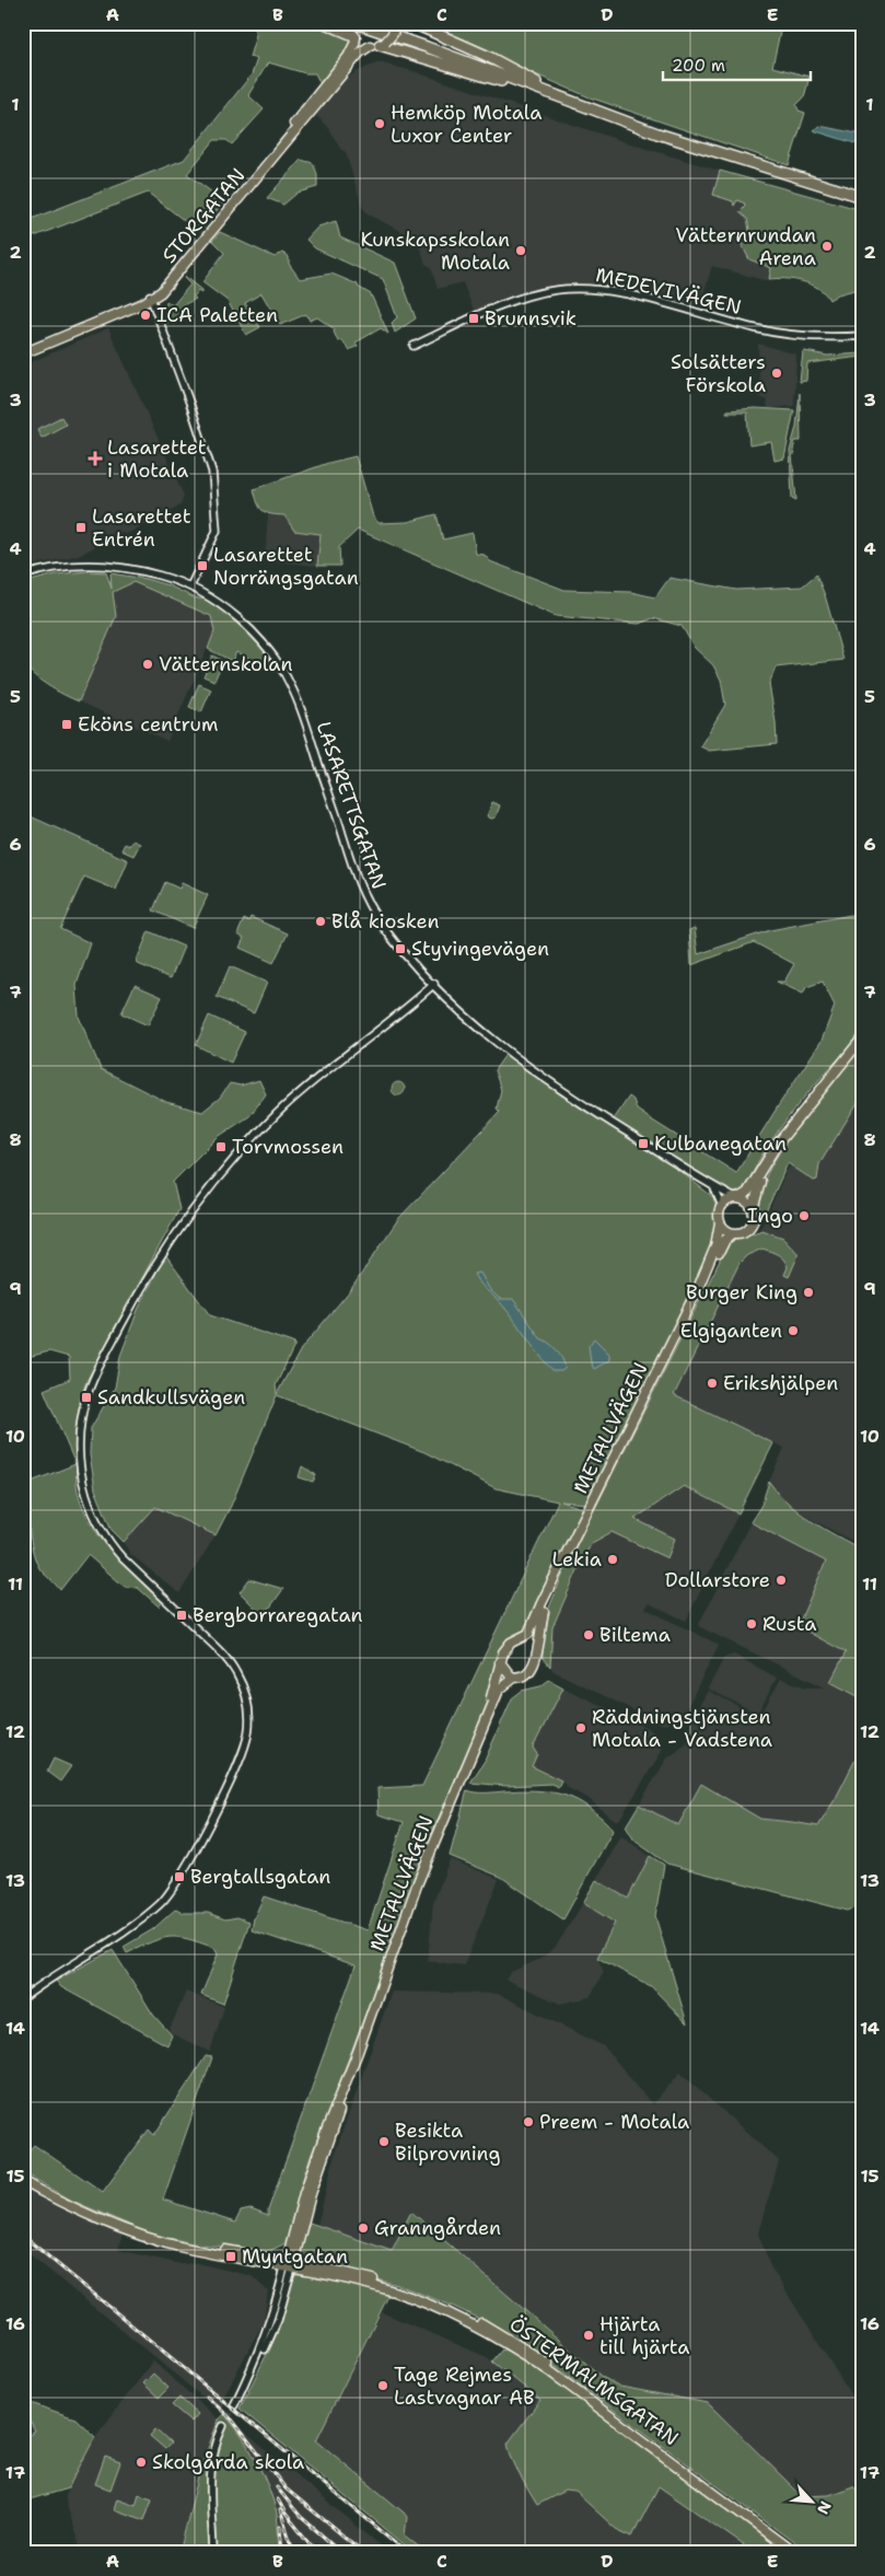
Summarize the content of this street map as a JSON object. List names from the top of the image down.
{
  "streets": {
    "main road": ["STORGATAN", "METALLVÄGEN", "ÖSTERMALMSGATAN"],
    "street": ["MEDEVIVÄGEN", "LASARETTSGATAN"]
  },
  "crossings": [
    ["LASARETTSGATAN", "METALLVÄGEN"],
    ["METALLVÄGEN", "ÖSTERMALMSGATAN"]
  ],
  "places": {
    "other": [
      "Hemköp Motala Luxor Center",
      "Vätternrundan Arena",
      "Kunskapsskolan Motala",
      "ICA Paletten",
      "Solsätters Förskola",
      "Vätternskolan",
      "Blå kiosken",
      "Ingo",
      "Burger King",
      "Elgiganten",
      "Erikshjälpen",
      "Lekia",
      "Dollarstore",
      "Rusta",
      "Biltema",
      "Räddningstjänsten Motala - Vadstena",
      "Preem - Motala",
      "Besikta Bilprovning",
      "Granngården",
      "Hjärta till hjärta",
      "Tage Rejmes Lastvagnar AB",
      "Skolgårda skola"
    ],
    "transit": [
      "Brunnsvik",
      "Lasarettet Entrén",
      "Lasarettet Norrängsgatan",
      "Eköns centrum",
      "Styvingevägen",
      "Kulbanegatan",
      "Torvmossen",
      "Sandkullsvägen",
      "Bergborraregatan",
      "Bergtallsgatan",
      "Myntgatan"
    ],
    "health": ["Lasarettet i Motala"]
  },
  "scale_bar": "200 m",
  "north": "bottom right",
  "grid": {
    "columns": [
      "A",
      "B",
      "C",
      "D",
      "E"
    ],
    "rows": [
      "1",
      "2",
      "3",
      "4",
      "5",
      "6",
      "7",
      "8",
      "9",
      "10",
      "11",
      "12",
      "13",
      "14",
      "15",
      "16",
      "17"
    ]
  }
}
